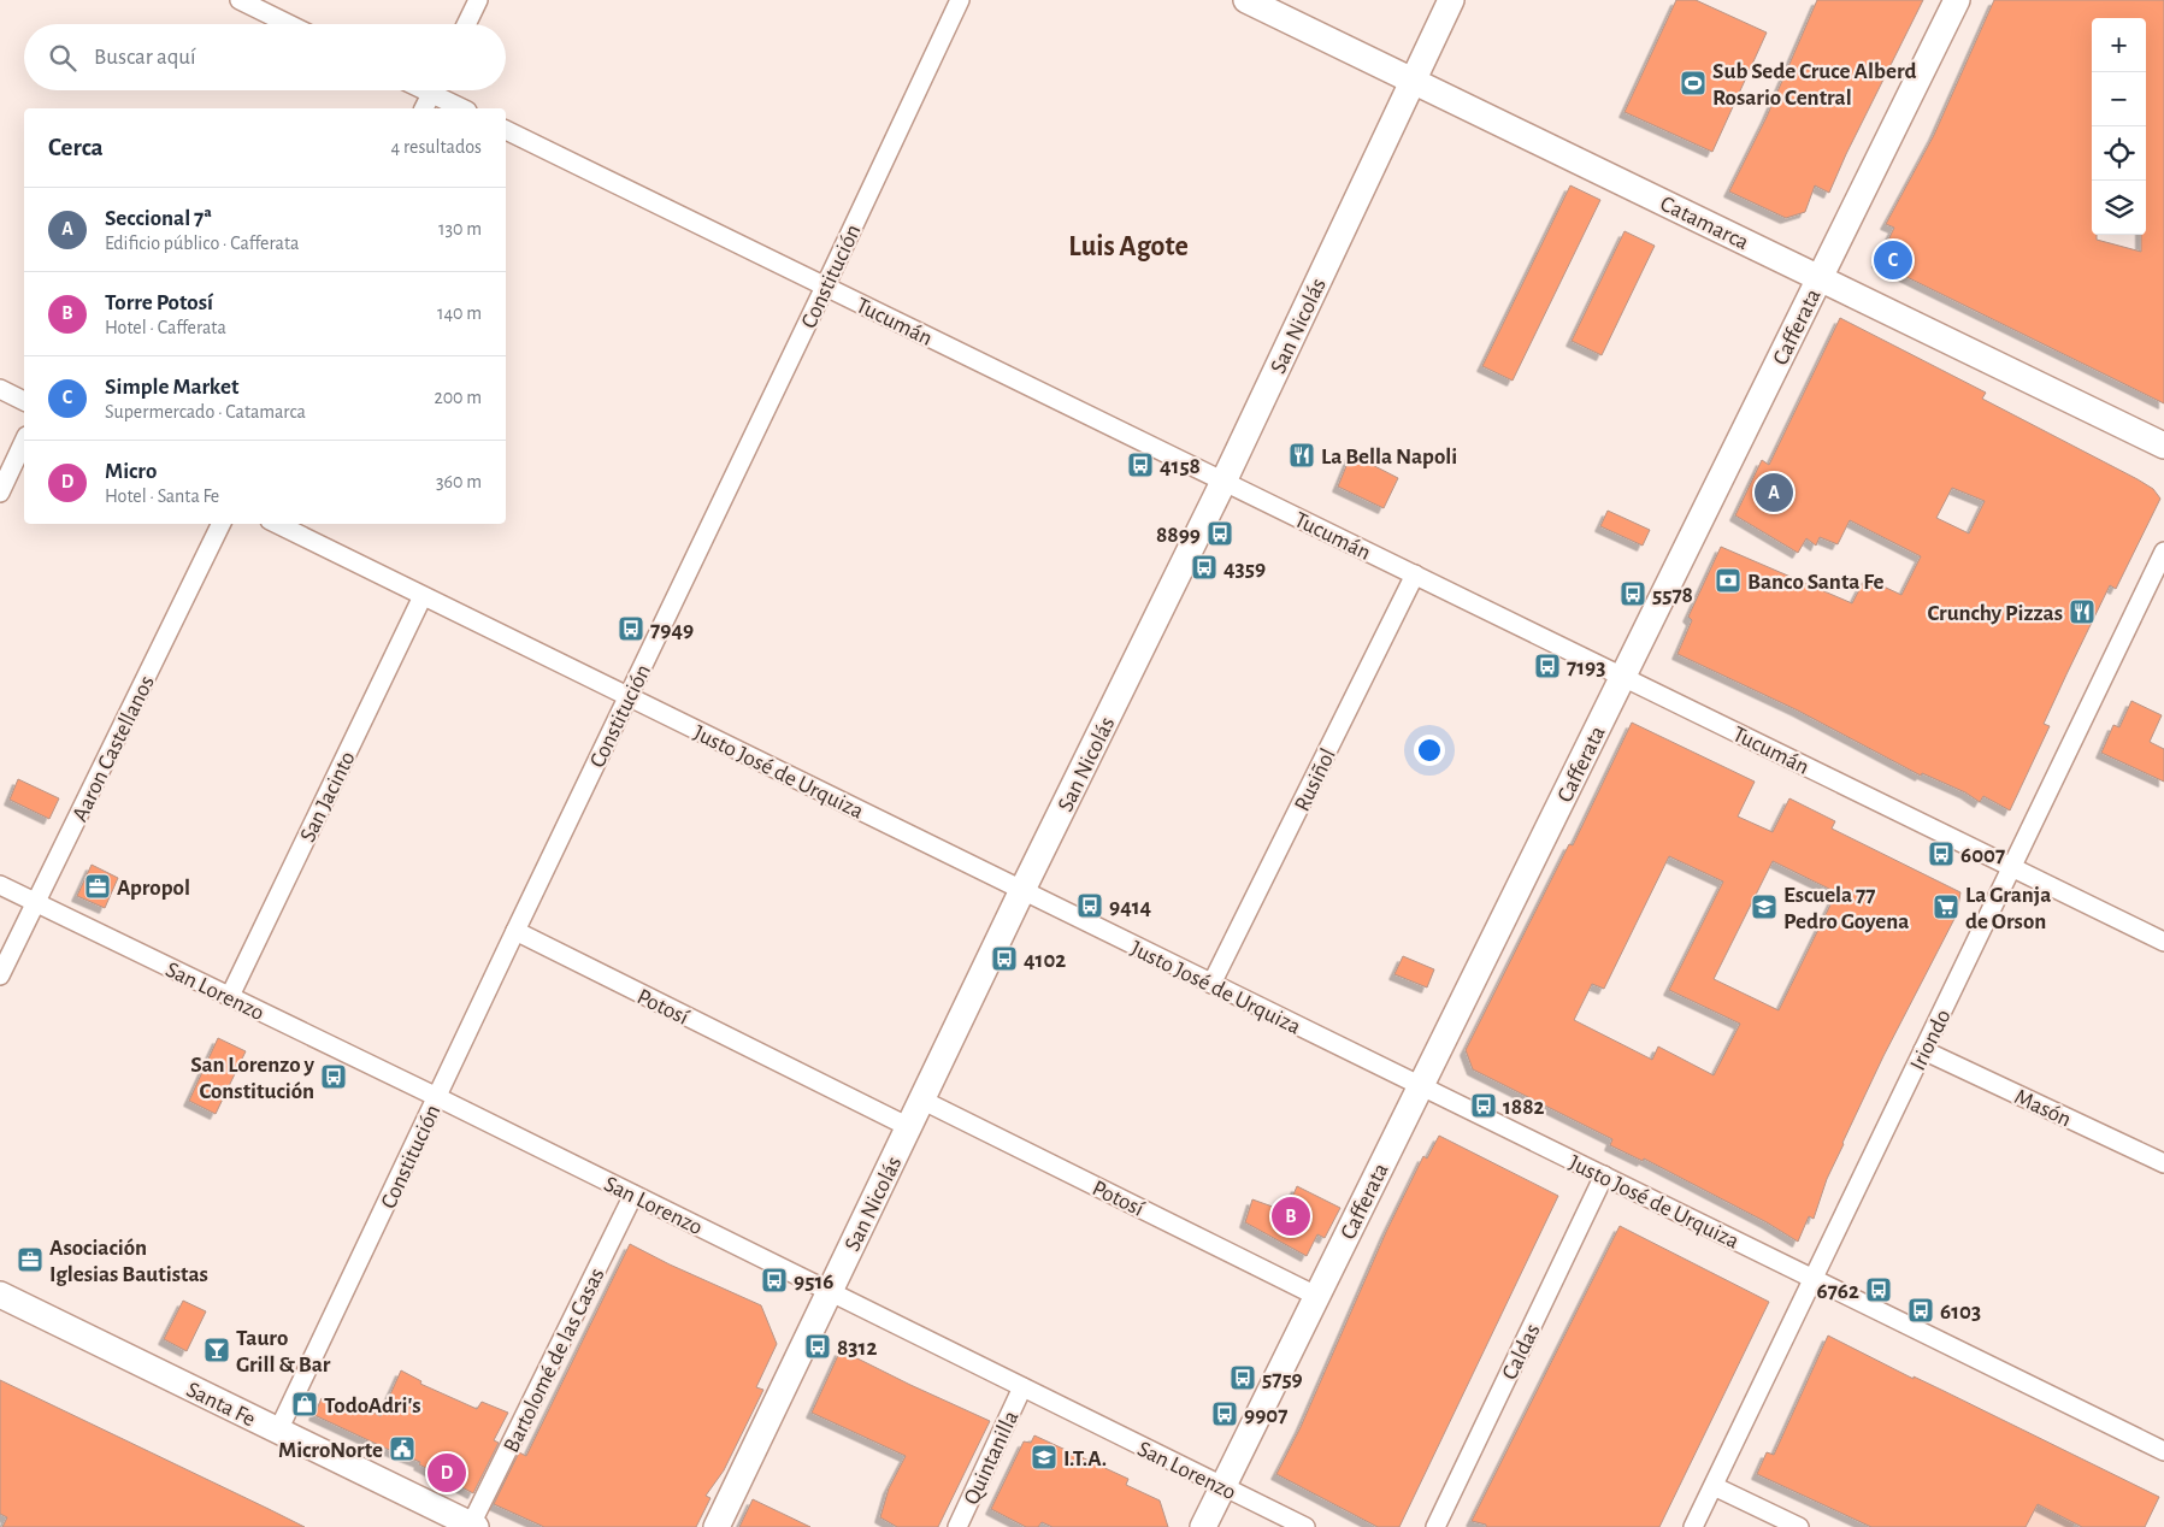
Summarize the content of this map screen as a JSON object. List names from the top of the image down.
{
  "streets": {
    "main road": [
      "Catamarca",
      "San Nicolás",
      "Cafferata",
      "Santa Fe"
    ],
    "street": [
      "Constitución",
      "Tucumán",
      "Aaron Castellanos",
      "Justo José de Urquiza",
      "Rusiñol",
      "San Jacinto",
      "San Lorenzo",
      "Potosí",
      "Iriondo",
      "Masón",
      "Caldas",
      "Bartolomé de las Casas",
      "Quintanilla"
    ]
  },
  "crossings": [
    ["Catamarca", "San Nicolás"],
    ["Catamarca", "Cafferata"],
    ["Constitución", "Tucumán"],
    ["Constitución", "Justo José de Urquiza"],
    ["Constitución", "San Lorenzo"],
    ["Constitución", "Potosí"],
    ["Constitución", "Santa Fe"],
    ["Tucumán", "San Nicolás"],
    ["Tucumán", "Cafferata"],
    ["Tucumán", "Rusiñol"],
    ["Tucumán", "Iriondo"],
    ["San Nicolás", "Justo José de Urquiza"],
    ["San Nicolás", "San Lorenzo"],
    ["San Nicolás", "Potosí"],
    ["Cafferata", "Justo José de Urquiza"],
    ["Cafferata", "San Lorenzo"],
    ["Cafferata", "Potosí"],
    ["Aaron Castellanos", "San Lorenzo"],
    ["Justo José de Urquiza", "Rusiñol"],
    ["Justo José de Urquiza", "San Jacinto"],
    ["Justo José de Urquiza", "Iriondo"],
    ["Justo José de Urquiza", "Caldas"],
    ["San Jacinto", "San Lorenzo"],
    ["San Lorenzo", "Bartolomé de las Casas"],
    ["San Lorenzo", "Quintanilla"],
    ["Iriondo", "Masón"],
    ["Bartolomé de las Casas", "Santa Fe"]
  ],
  "districts": ["Luis Agote"],
  "places": {
    "sports": ["Sub Sede Cruce Alberd Rosario Central"],
    "restaurant": ["La Bella Napoli", "Crunchy Pizzas"],
    "bus stop": [
      "4158",
      "8899",
      "4359",
      "5578",
      "7949",
      "7193",
      "6007",
      "9414",
      "4102",
      "San Lorenzo y Constitución",
      "1882",
      "9516",
      "6762",
      "6103",
      "8312",
      "5759",
      "9907"
    ],
    "bank": ["Banco Santa Fe"],
    "office": ["Apropol", "Asociación Iglesias Bautistas"],
    "school or university": ["Escuela 77 Pedro Goyena", "I.T.A."],
    "supermarket": ["La Granja de Orson"],
    "bar": ["Tauro Grill & Bar"],
    "shop": ["TodoAdri's"],
    "public building": ["MicroNorte"]
  },
  "page": {
    "map_buttons": ["+", "−"],
    "search": "Buscar aquí",
    "heading": ["Cerca", "4 resultados"],
    "list": [
      {
        "mark": "A",
        "name": "Seccional 7ª",
        "note": "Edificio público · Cafferata",
        "value": "130 m"
      },
      {
        "mark": "B",
        "name": "Torre Potosí",
        "note": "Hotel · Cafferata",
        "value": "140 m"
      },
      {
        "mark": "C",
        "name": "Simple Market",
        "note": "Supermercado · Catamarca",
        "value": "200 m"
      },
      {
        "mark": "D",
        "name": "Micro",
        "note": "Hotel · Santa Fe",
        "value": "360 m"
      }
    ],
    "pins": [
      "C",
      "A",
      "B",
      "D"
    ]
  }
}
